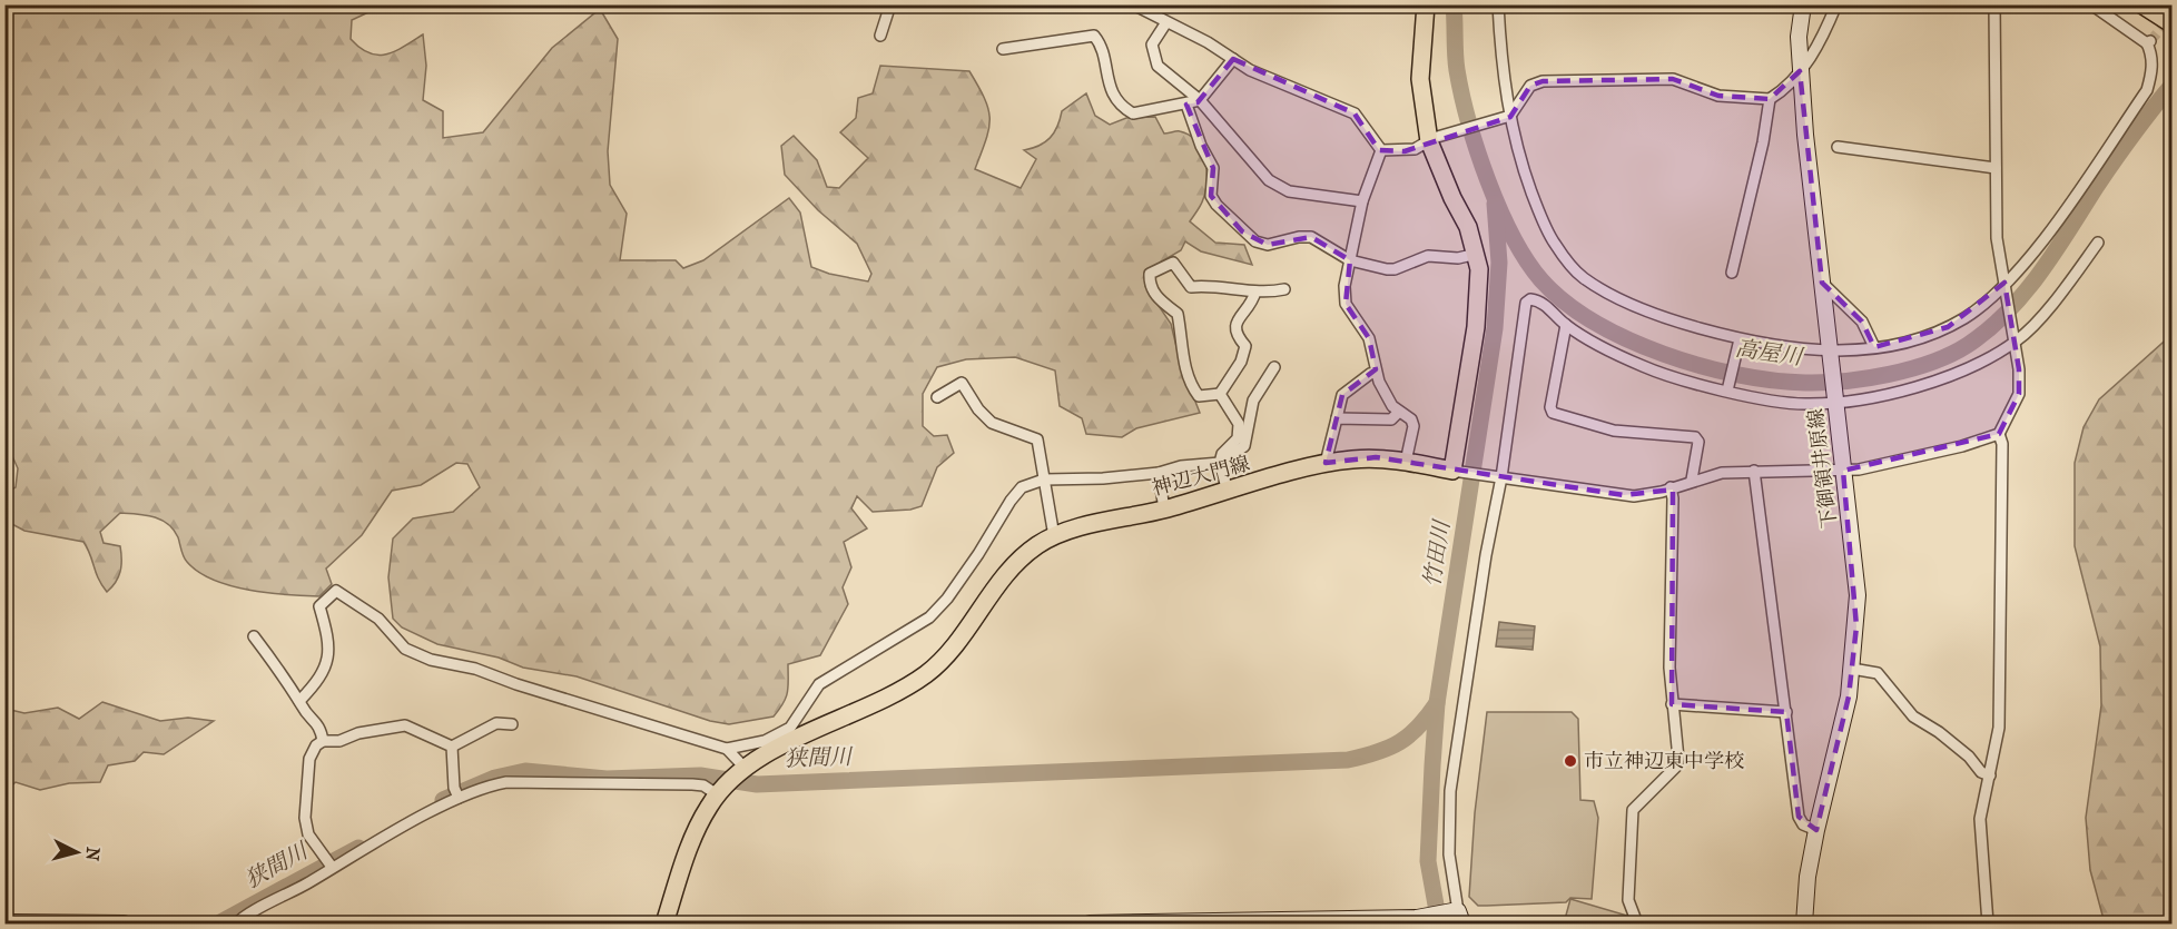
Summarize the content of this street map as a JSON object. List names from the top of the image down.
{
  "streets": {
    "main road": ["下御領井原線", "神辺大門線"]
  },
  "water": ["高屋川", "竹田川", "狭間川"],
  "places": ["市立神辺東中学校"],
  "north": "right"
}
